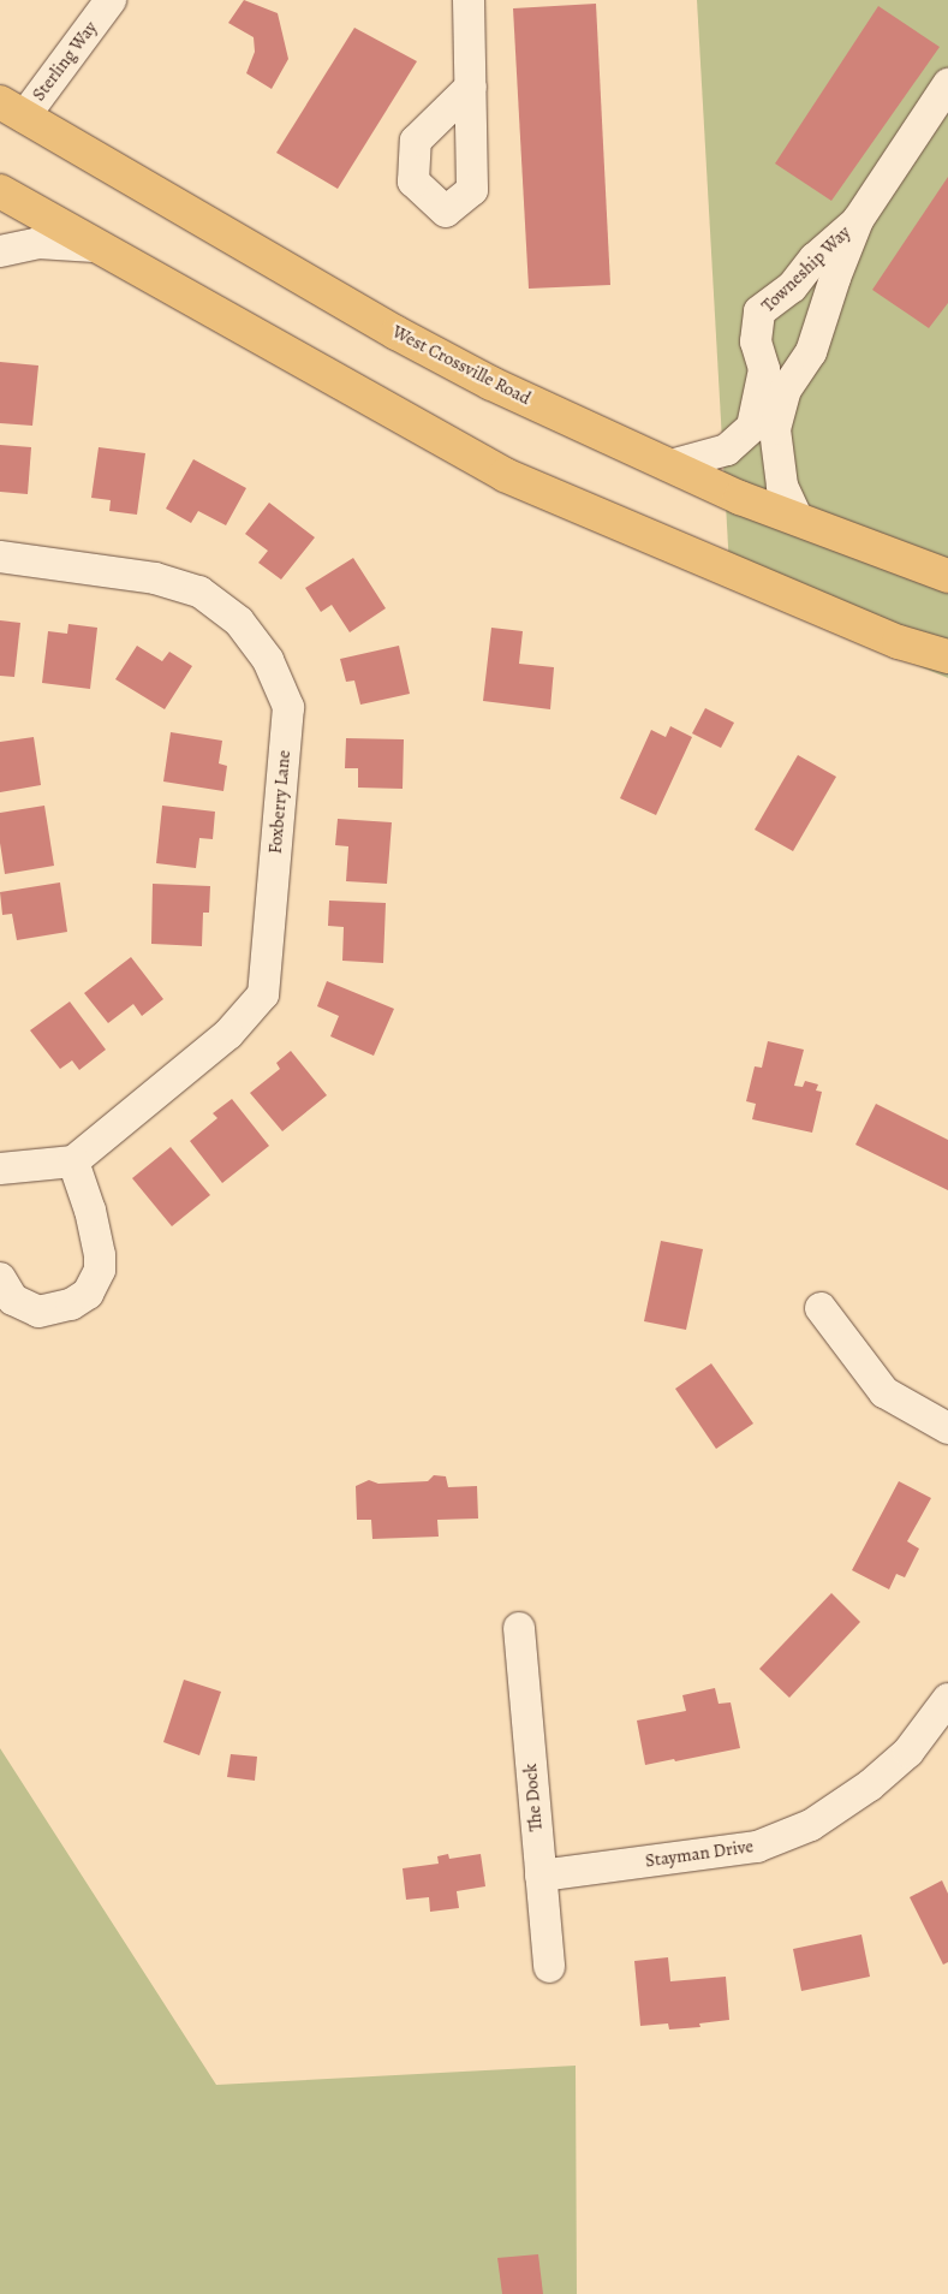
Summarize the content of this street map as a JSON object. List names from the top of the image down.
{
  "streets": {
    "main road": ["West Crossville Road"],
    "street": [
      "Sterling Way",
      "Towneship Way",
      "Foxberry Lane",
      "The Dock",
      "Stayman Drive"
    ]
  },
  "crossings": [
    ["Sterling Way", "West Crossville Road"],
    ["The Dock", "Stayman Drive"]
  ]
}
